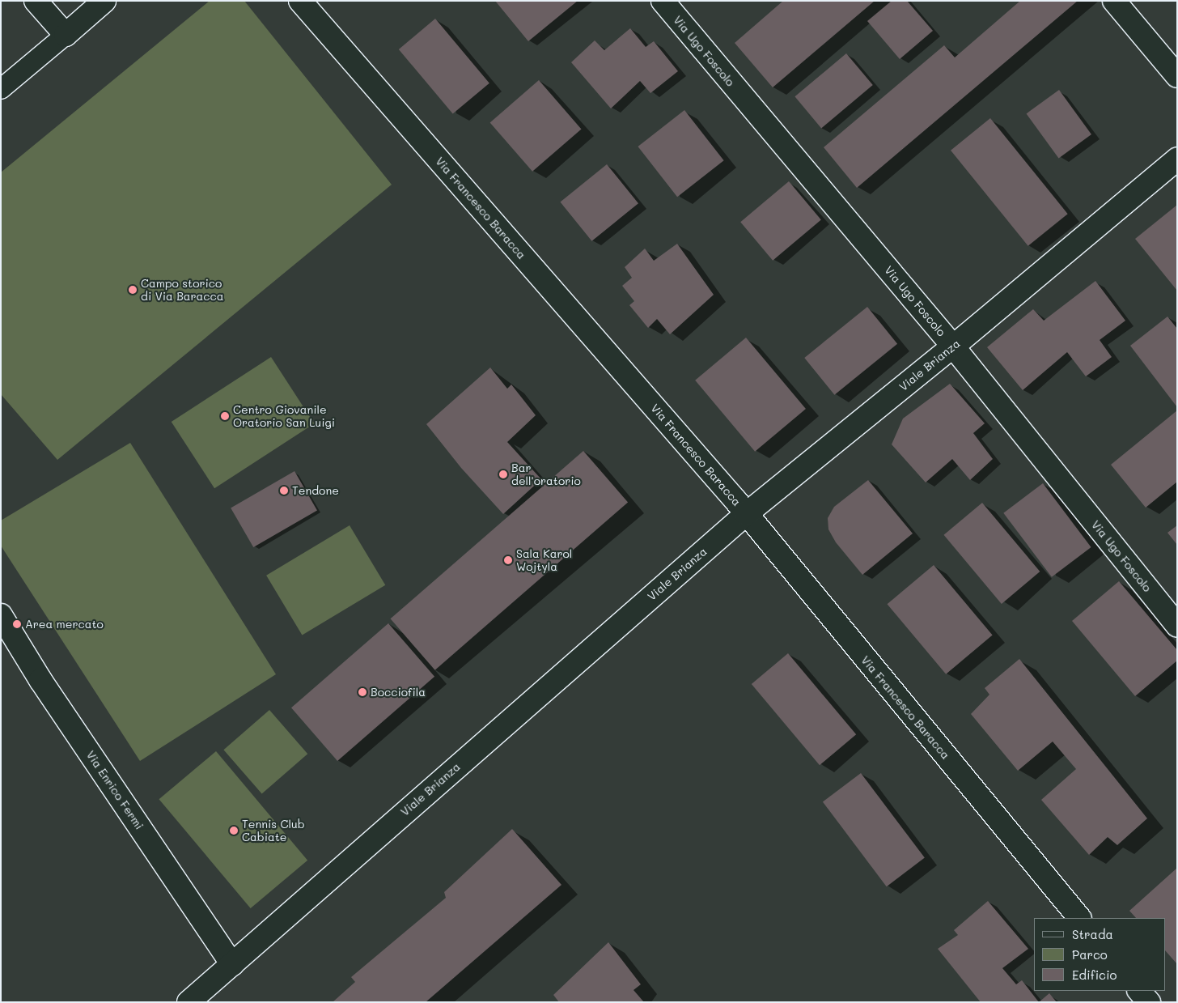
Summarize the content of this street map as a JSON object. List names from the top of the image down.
{
  "streets": {
    "street": [
      "Via Ugo Foscolo",
      "Via Francesco Baracca",
      "Viale Brianza",
      "Via Enrico Fermi"
    ]
  },
  "crossings": [
    ["Via Ugo Foscolo", "Viale Brianza"],
    ["Via Francesco Baracca", "Viale Brianza"],
    ["Viale Brianza", "Via Enrico Fermi"]
  ],
  "places": [
    "Campo storico di Via Baracca",
    "Centro Giovanile Oratorio San Luigi",
    "Bar dell'oratorio",
    "Tendone",
    "Sala Karol Wojtyla",
    "Area mercato",
    "Bocciofila",
    "Tennis Club Cabiate"
  ],
  "legend": ["Strada", "Parco", "Edificio"]
}
